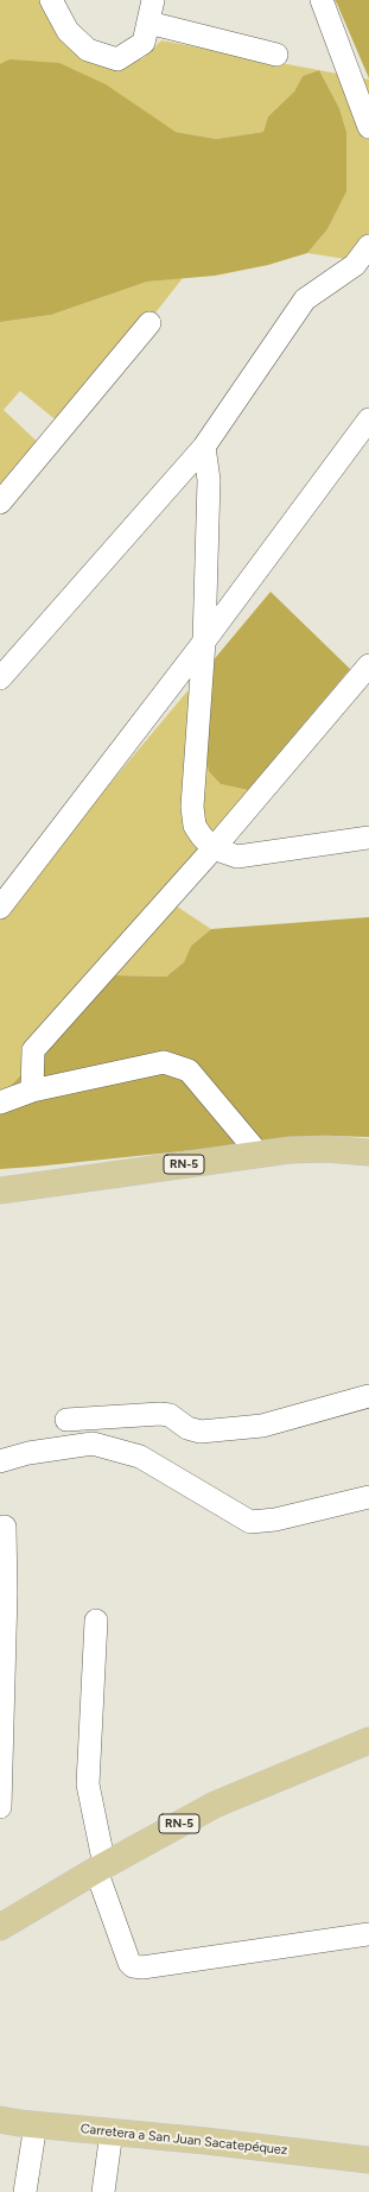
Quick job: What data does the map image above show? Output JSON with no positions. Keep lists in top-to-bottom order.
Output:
{
  "streets": {
    "main road": ["RN-5", "Carretera a San Juan Sacatepéquez"]
  }
}
